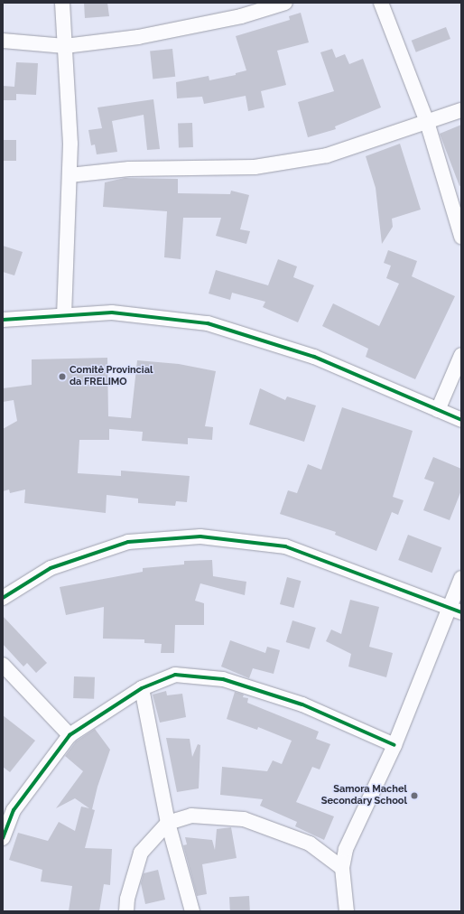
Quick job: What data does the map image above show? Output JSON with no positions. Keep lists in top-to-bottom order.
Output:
{
  "places": ["Comitê Provincial da FRELIMO", "Samora Machel Secondary School"]
}
